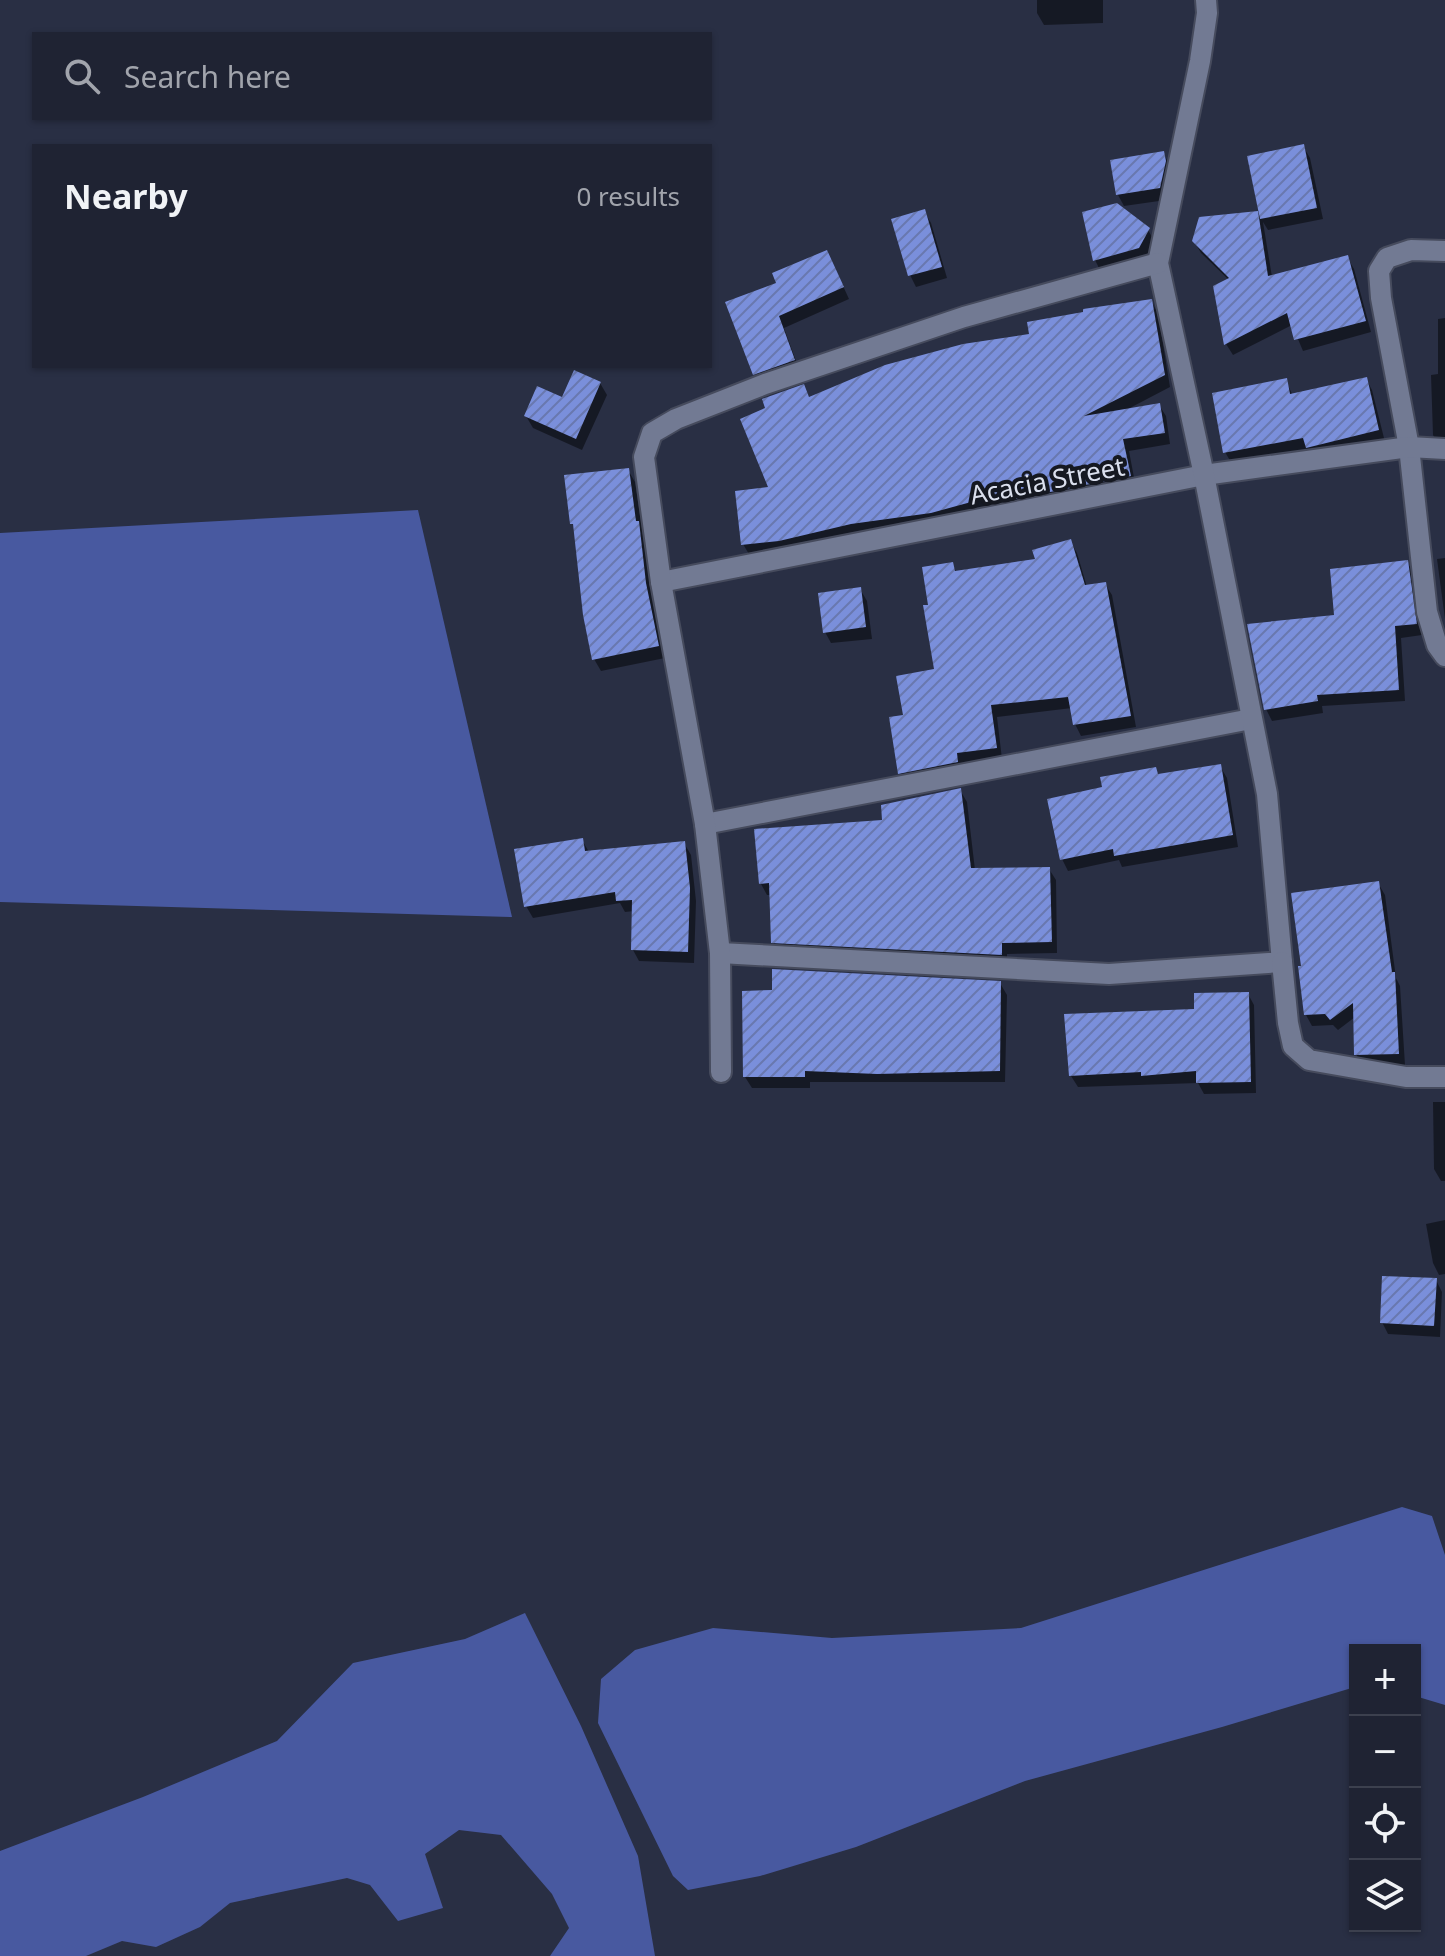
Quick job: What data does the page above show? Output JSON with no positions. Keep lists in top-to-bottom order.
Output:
{
  "streets": {
    "street": ["Acacia Street"]
  },
  "page": {
    "search": "Search here",
    "heading": ["Nearby", "0 results"],
    "map_buttons": ["+", "−"]
  }
}
